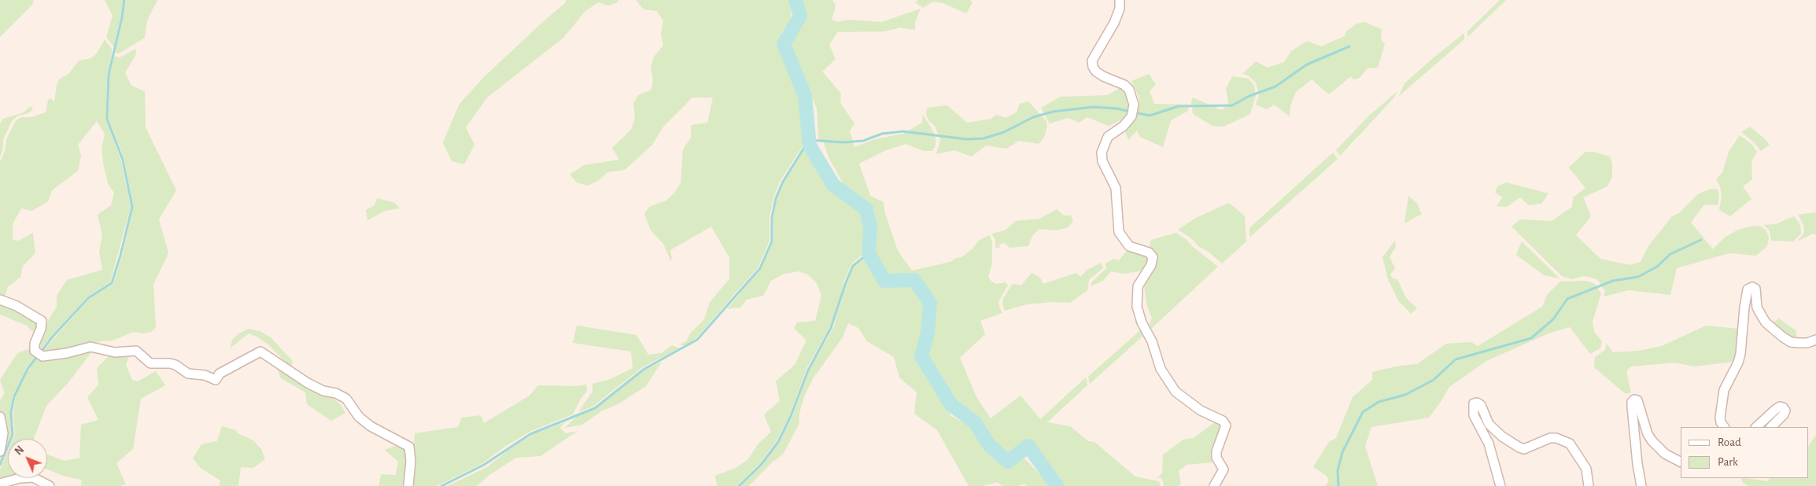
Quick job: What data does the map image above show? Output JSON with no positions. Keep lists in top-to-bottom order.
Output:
{
  "legend": ["Road", "Park"],
  "north": "top left"
}
